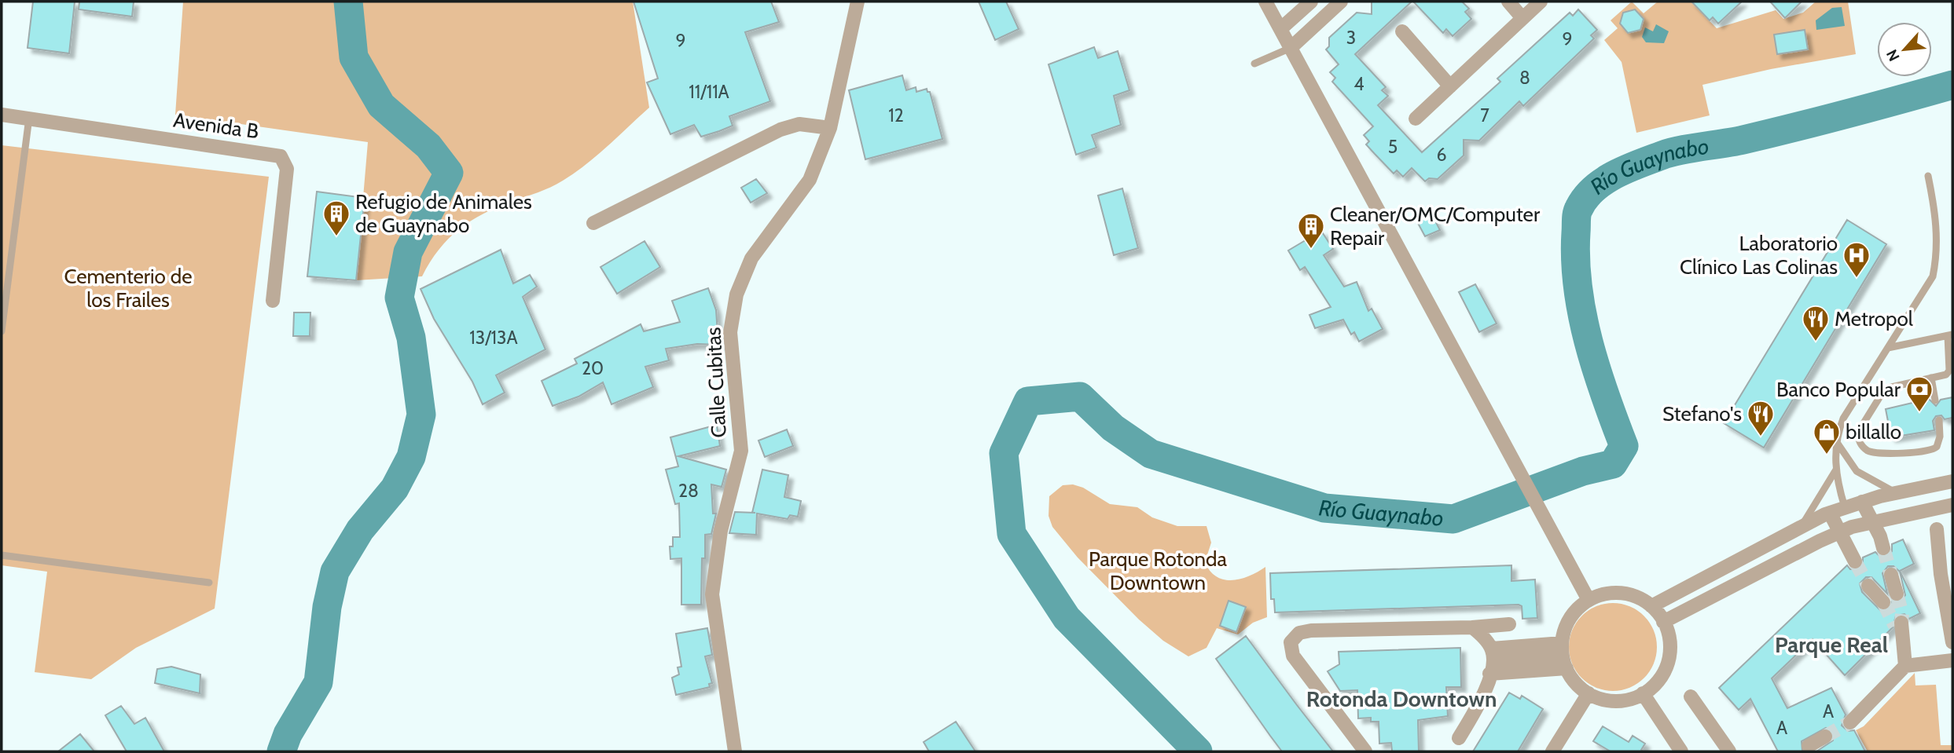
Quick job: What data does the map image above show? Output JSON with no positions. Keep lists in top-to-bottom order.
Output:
{
  "streets": {
    "street": ["Avenida B", "Calle Cubitas"]
  },
  "districts": ["Parque Real", "Rotonda Downtown"],
  "water": ["Río Guaynabo"],
  "parks": ["Cementerio de los Frailes", "Parque Rotonda Downtown"],
  "places": {
    "building": ["Refugio de Animales de Guaynabo", "Cleaner/OMC/Computer Repair"],
    "hospital": ["Laboratorio Clínico Las Colinas"],
    "restaurant": ["Metropol", "Stefano's"],
    "bank": ["Banco Popular"],
    "shop": ["billallo"]
  },
  "house_numbers": [
    "3",
    "9",
    "9",
    "8",
    "4",
    "11/11A",
    "12",
    "7",
    "5",
    "6",
    "13/13A",
    "20",
    "28",
    "A",
    "A"
  ],
  "north": "bottom left"
}
